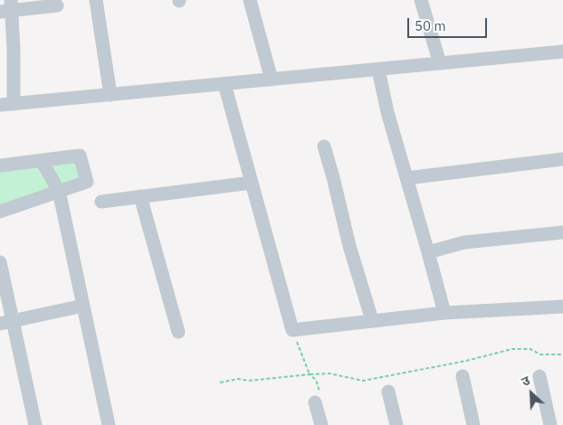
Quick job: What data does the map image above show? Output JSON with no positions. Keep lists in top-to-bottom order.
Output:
{
  "scale_bar": "50 m",
  "north": "top left"
}
